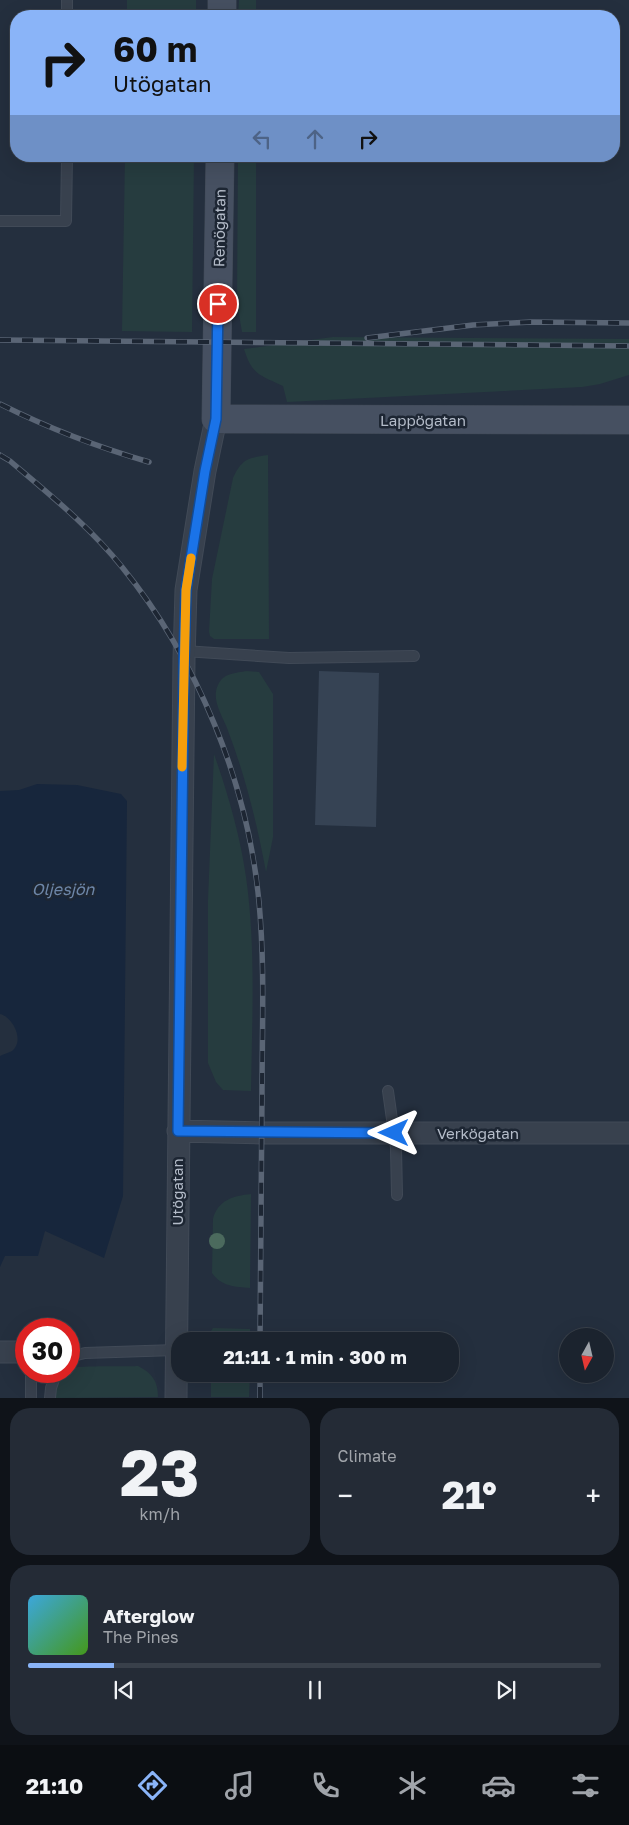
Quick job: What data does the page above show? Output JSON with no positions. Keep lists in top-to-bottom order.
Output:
{
  "streets": {
    "street": [
      "Renögatan",
      "Lappögatan",
      "Verkögatan",
      "Utögatan"
    ]
  },
  "crossings": [
    ["Renögatan", "Lappögatan"],
    ["Renögatan", "Utögatan"],
    ["Lappögatan", "Utögatan"],
    ["Verkögatan", "Utögatan"]
  ],
  "water": ["Oljesjön"],
  "north": "bottom",
  "page": {
    "turn": ["60 m", "Utögatan"],
    "limit": "30",
    "trip": "21:11 · 1 min · 300 m",
    "tile": [
      ["23", "km/h"],
      "Climate"
    ],
    "heat": ["−", "21°", "+"],
    "song": ["Afterglow", "The Pines"],
    "tabs": "21:10"
  }
}
